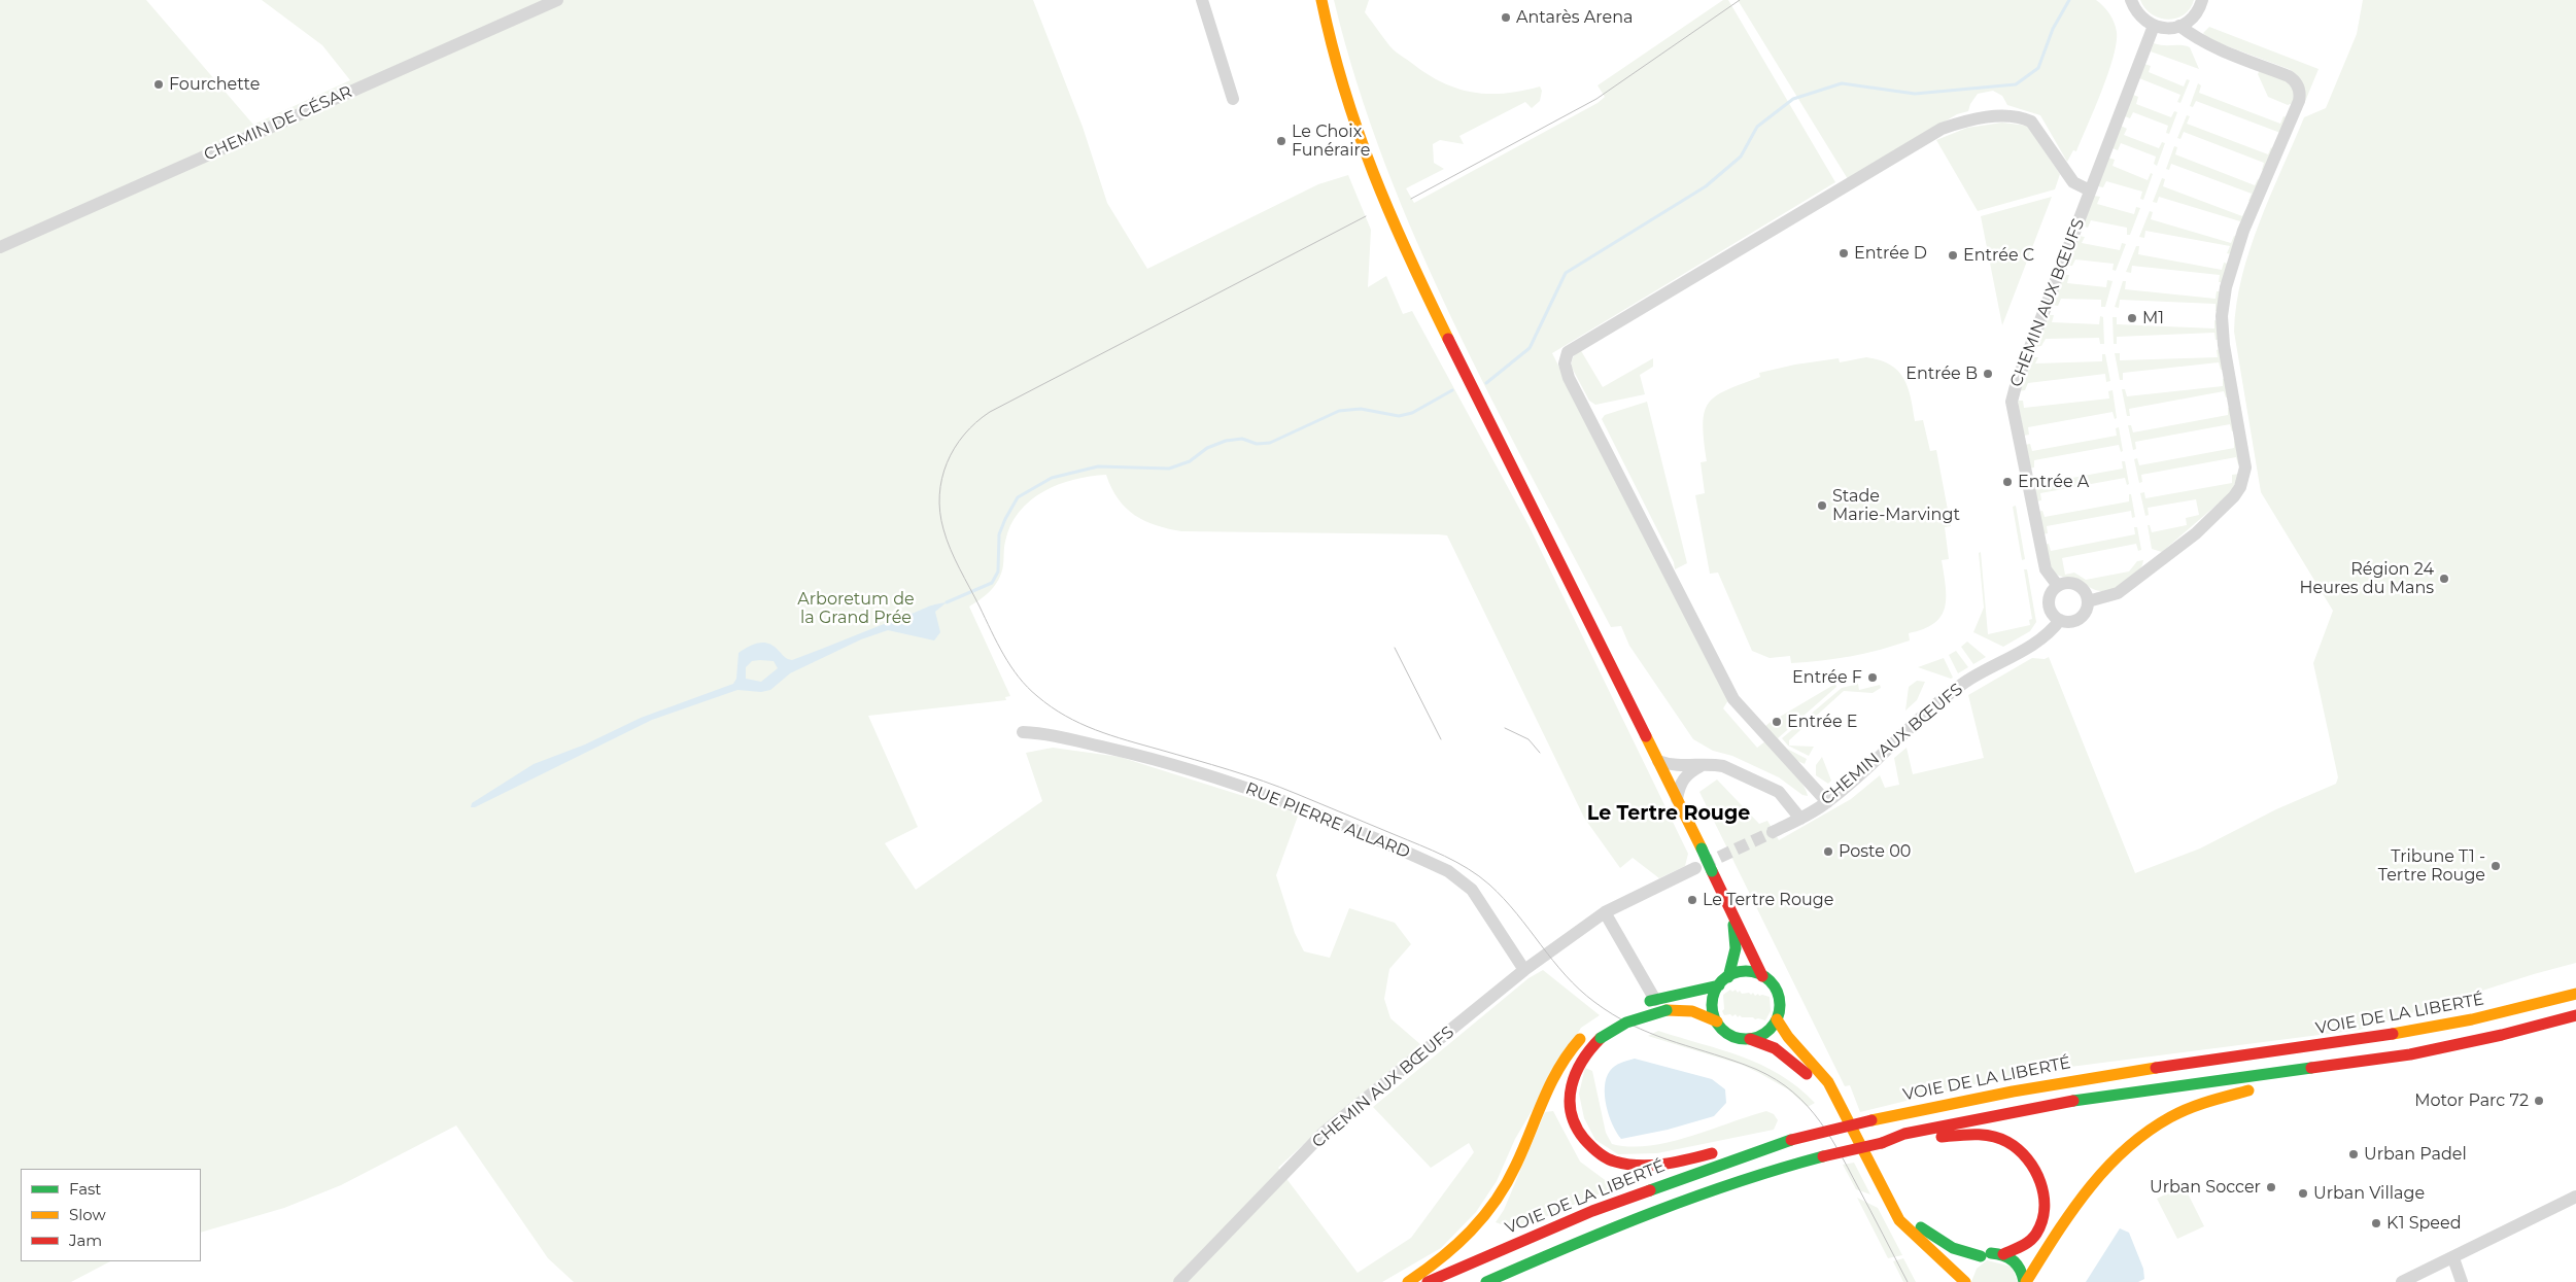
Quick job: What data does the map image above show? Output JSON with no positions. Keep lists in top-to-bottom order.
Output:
{
  "streets": {
    "main road": ["VOIE DE LA LIBERTÉ"],
    "street": ["CHEMIN DE CÉSAR", "CHEMIN AUX BŒUFS", "RUE PIERRE ALLARD"]
  },
  "crossings": [
    ["CHEMIN AUX BŒUFS", "RUE PIERRE ALLARD"]
  ],
  "districts": ["Le Tertre Rouge"],
  "parks": ["Arboretum de la Grand Prée"],
  "places": [
    "Antarès Arena",
    "Fourchette",
    "Le Choix Funéraire",
    "Entrée D",
    "Entrée C",
    "M1",
    "Entrée B",
    "Entrée A",
    "Stade Marie-Marvingt",
    "Région 24 Heures du Mans",
    "Entrée F",
    "Entrée E",
    "Poste 00",
    "Tribune T1 - Tertre Rouge",
    "Le Tertre Rouge",
    "Motor Parc 72",
    "Urban Padel",
    "Urban Soccer",
    "Urban Village",
    "K1 Speed"
  ],
  "legend": ["Fast", "Slow", "Jam"]
}
